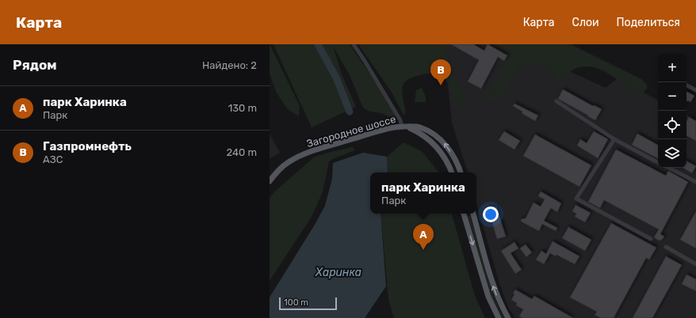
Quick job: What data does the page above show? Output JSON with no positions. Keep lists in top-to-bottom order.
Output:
{
  "streets": {
    "main road": ["Загородное шоссе"]
  },
  "water": ["Харинка"],
  "scale_bar": "100 m",
  "page": {
    "header": "Карта",
    "nav": ["Карта", "Слои", "Поделиться"],
    "heading": ["Рядом", "Найдено: 2"],
    "map_buttons": ["+", "−"],
    "pins": ["B", "A"],
    "list": [
      {
        "mark": "A",
        "name": "парк Харинка",
        "note": "Парк",
        "value": "130 m"
      },
      {
        "mark": "B",
        "name": "Газпромнефть",
        "note": "АЗС",
        "value": "240 m"
      }
    ],
    "popup": ["парк Харинка", "Парк"],
    "scale": "100 m"
  }
}
